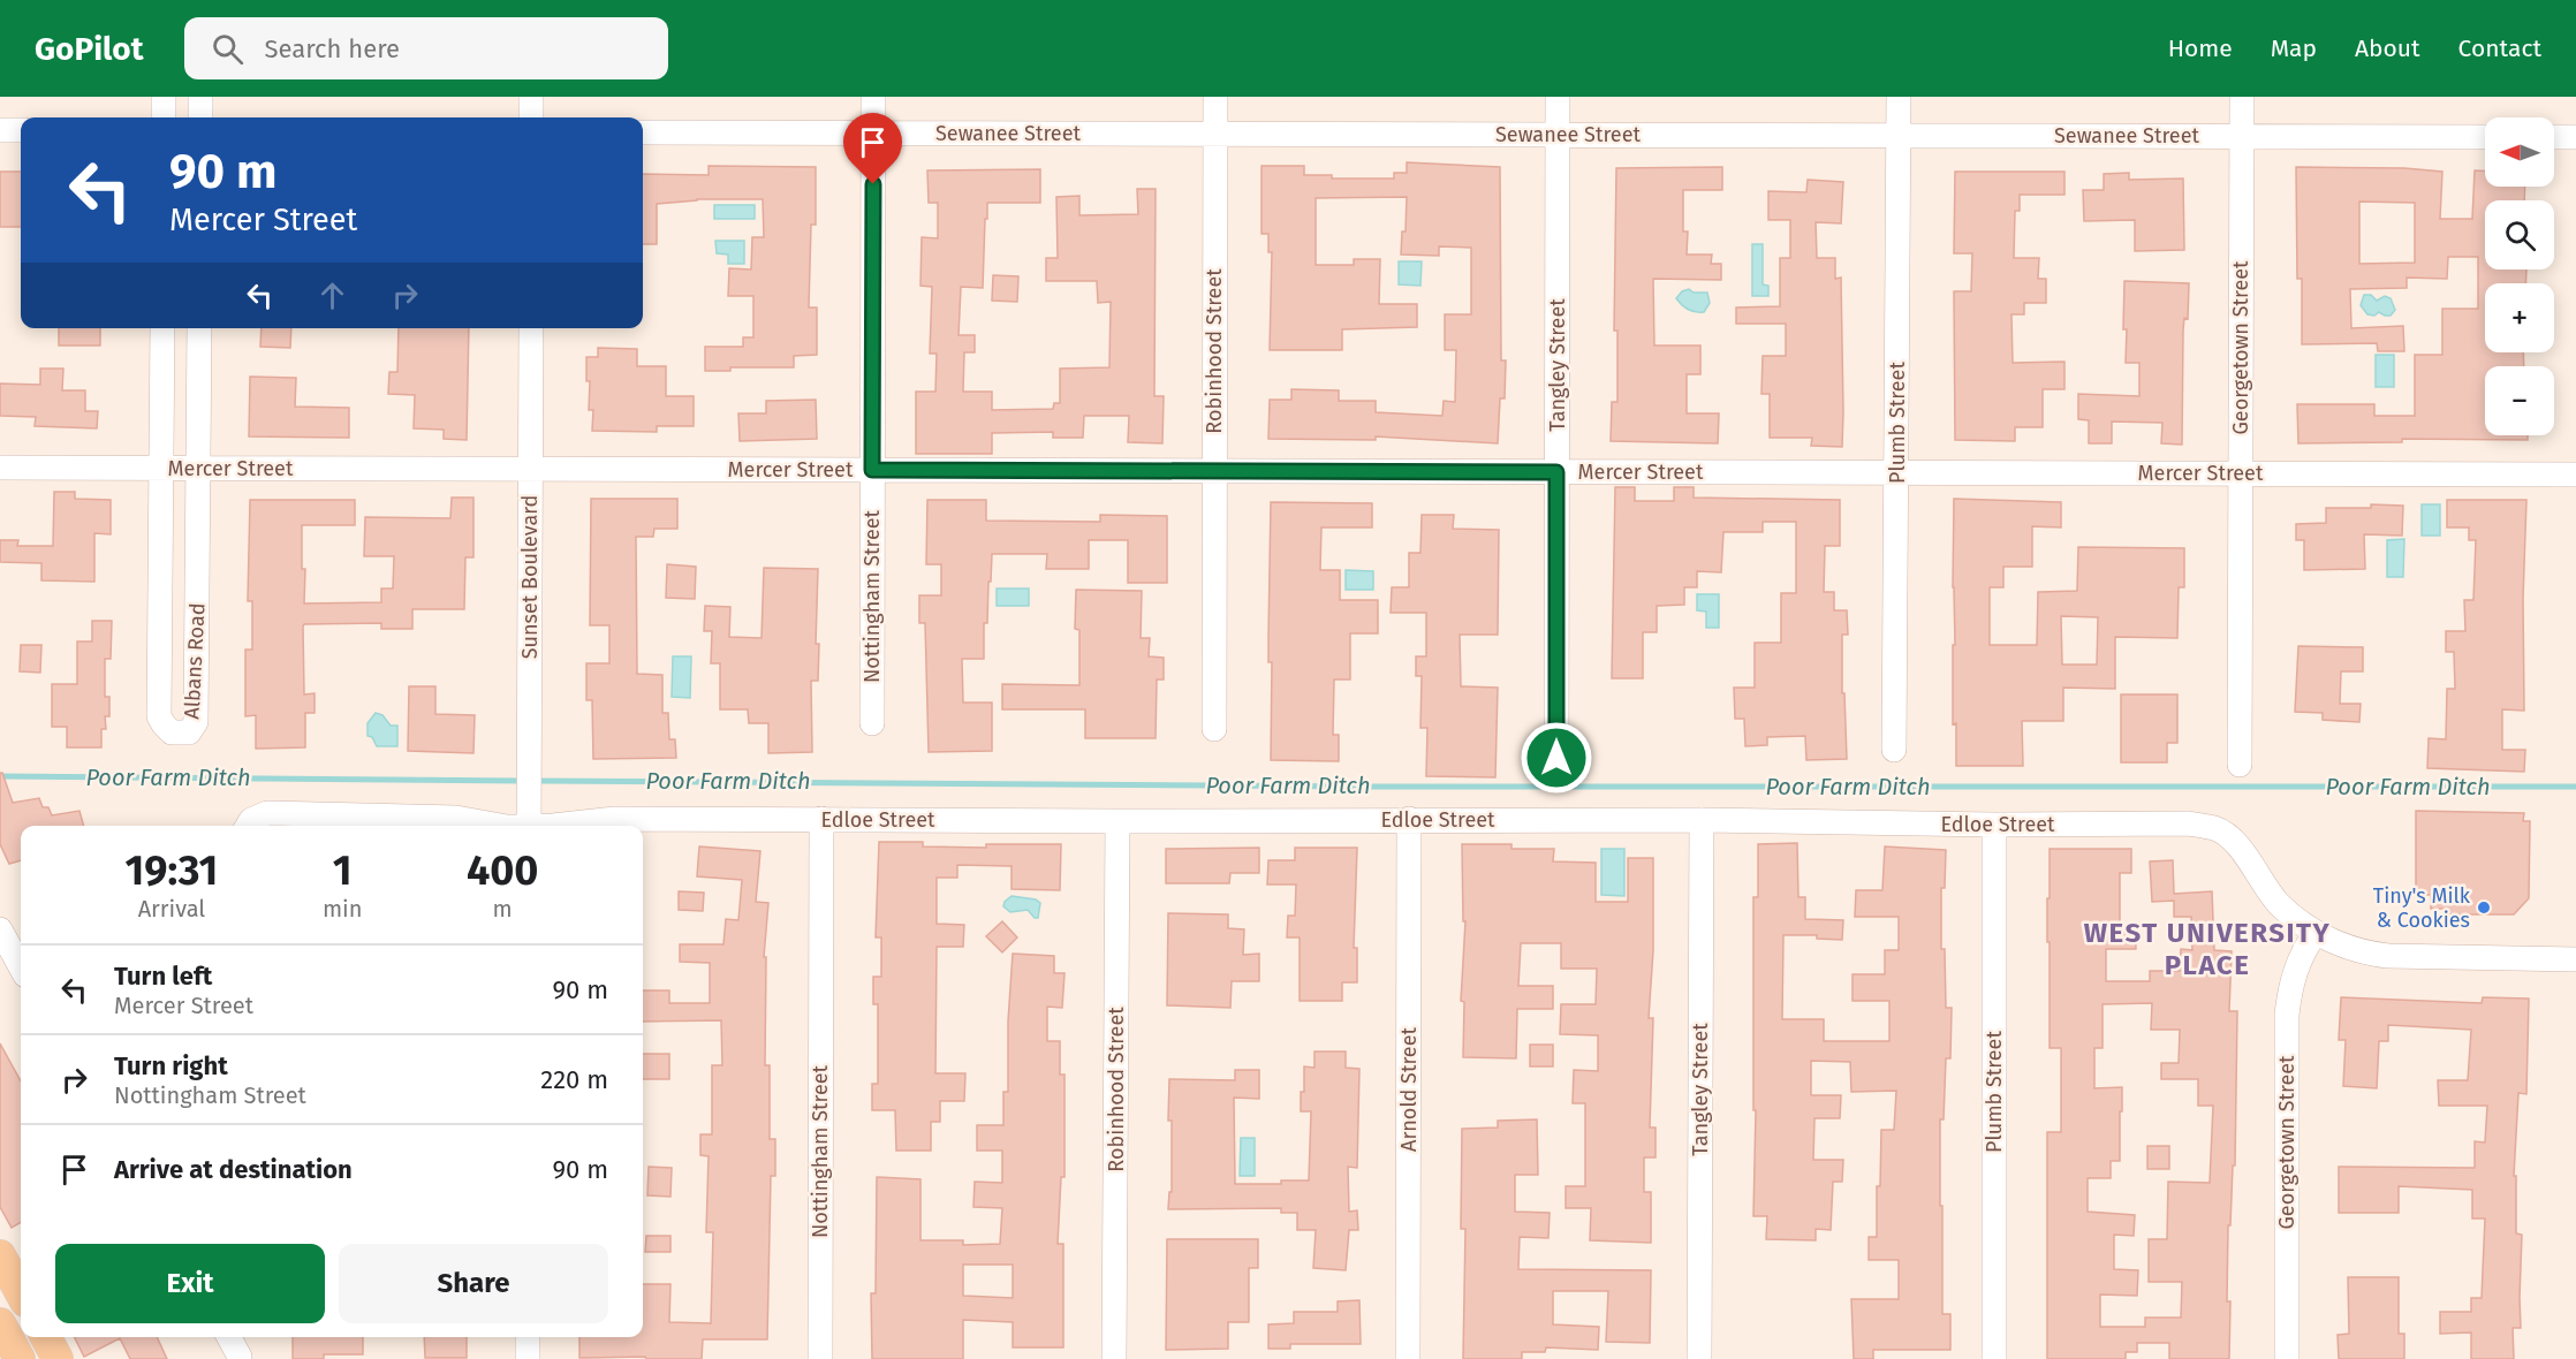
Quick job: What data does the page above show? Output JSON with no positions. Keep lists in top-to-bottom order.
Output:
{
  "streets": {
    "street": [
      "Sewanee Street",
      "Georgetown Street",
      "Robinhood Street",
      "Tangley Street",
      "Plumb Street",
      "Mercer Street",
      "Sunset Boulevard",
      "Nottingham Street",
      "Albans Road",
      "Edloe Street",
      "Arnold Street"
    ]
  },
  "crossings": [
    ["Sewanee Street", "Georgetown Street"],
    ["Sewanee Street", "Robinhood Street"],
    ["Sewanee Street", "Tangley Street"],
    ["Sewanee Street", "Plumb Street"],
    ["Sewanee Street", "Nottingham Street"],
    ["Georgetown Street", "Mercer Street"],
    ["Georgetown Street", "Edloe Street"],
    ["Robinhood Street", "Mercer Street"],
    ["Robinhood Street", "Edloe Street"],
    ["Tangley Street", "Mercer Street"],
    ["Tangley Street", "Edloe Street"],
    ["Plumb Street", "Mercer Street"],
    ["Plumb Street", "Edloe Street"],
    ["Mercer Street", "Sunset Boulevard"],
    ["Mercer Street", "Nottingham Street"],
    ["Mercer Street", "Albans Road"],
    ["Nottingham Street", "Edloe Street"],
    ["Edloe Street", "Arnold Street"]
  ],
  "districts": ["WEST UNIVERSITY PLACE"],
  "water": ["Poor Farm Ditch"],
  "places": ["Tiny's Milk & Cookies"],
  "north": "left",
  "page": {
    "header": "GoPilot",
    "search": "Search here",
    "nav": [
      "Home",
      "Map",
      "About",
      "Contact"
    ],
    "map_buttons": ["+", "−"],
    "turn": ["90 m", "Mercer Street"],
    "eta": [
      "19:31",
      "Arrival",
      "1",
      "min",
      "400",
      "m"
    ],
    "list": [
      {
        "name": "Turn left",
        "note": "Mercer Street",
        "value": "90 m"
      },
      {
        "name": "Turn right",
        "note": "Nottingham Street",
        "value": "220 m"
      },
      {
        "name": "Arrive at destination",
        "value": "90 m"
      }
    ],
    "buttons": ["Exit", "Share"]
  }
}
